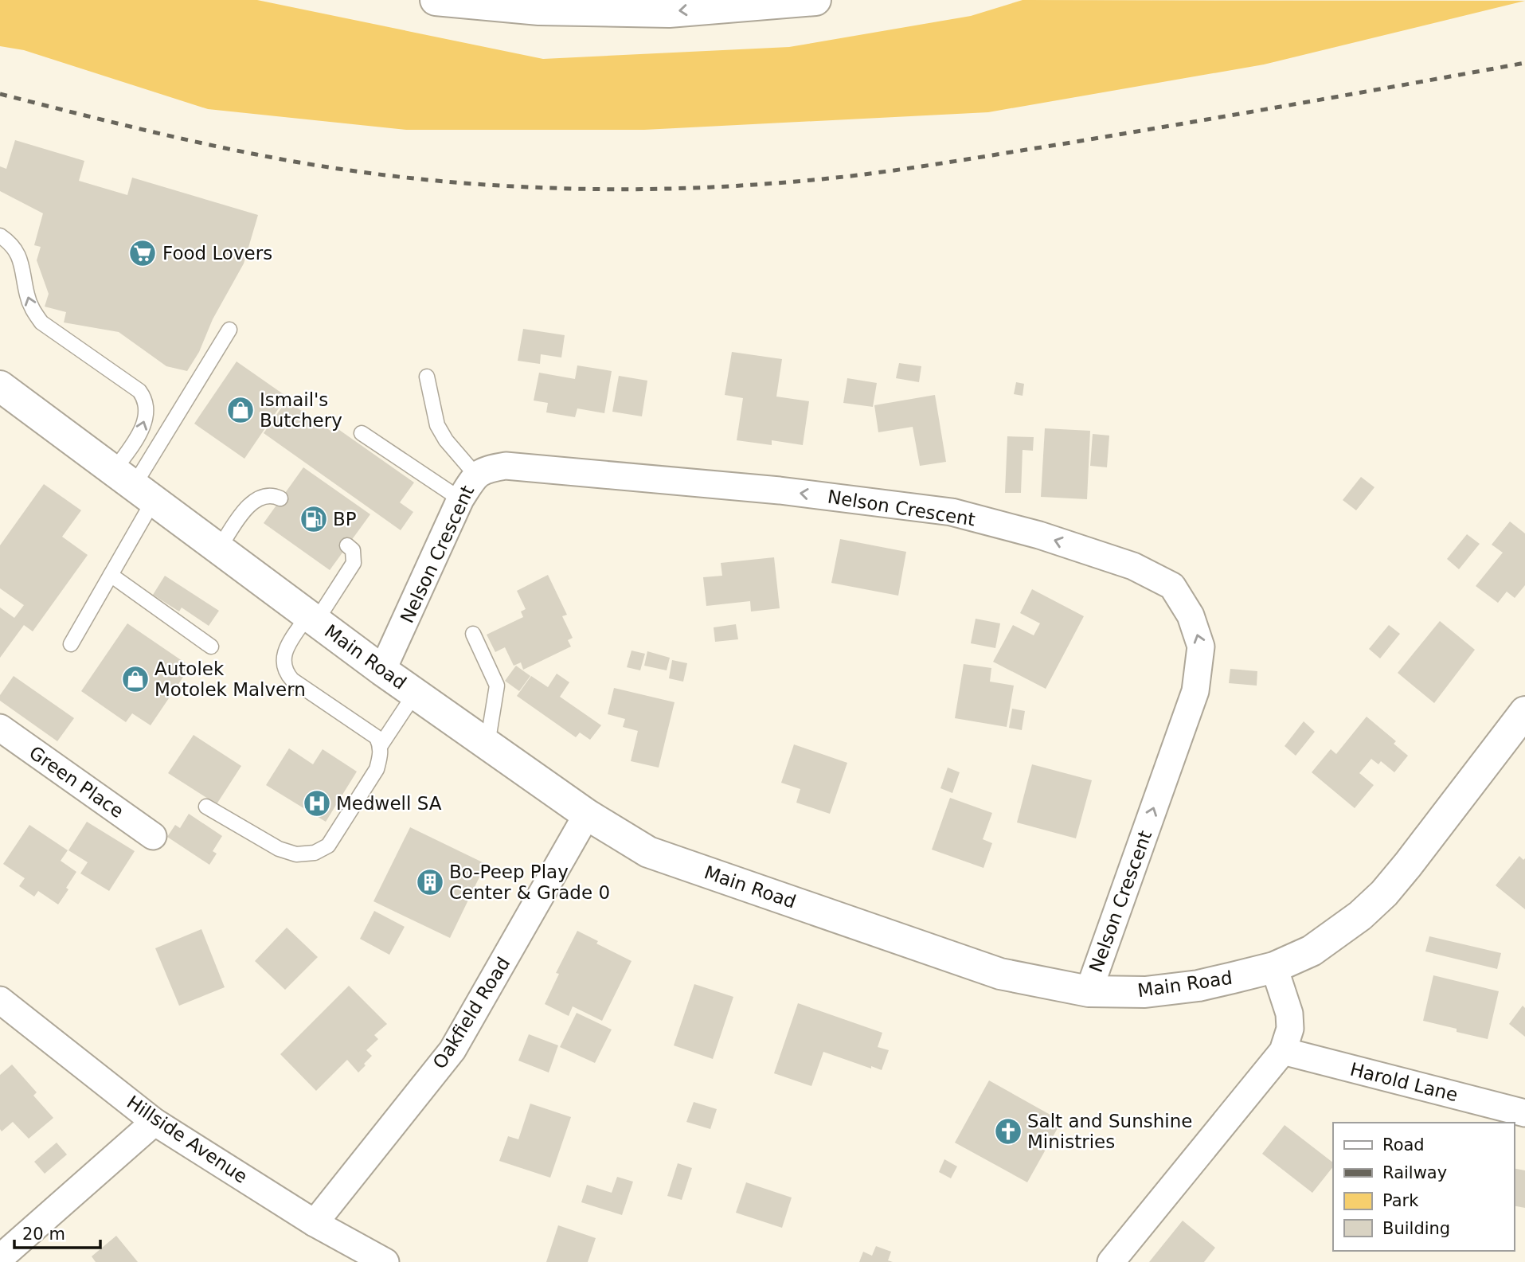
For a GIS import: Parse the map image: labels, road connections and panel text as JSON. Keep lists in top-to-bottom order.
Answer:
{
  "streets": {
    "main road": ["Main Road"],
    "street": [
      "Nelson Crescent",
      "Green Place",
      "Oakfield Road",
      "Harold Lane",
      "Hillside Avenue"
    ]
  },
  "crossings": [
    ["Nelson Crescent", "Main Road"],
    ["Main Road", "Oakfield Road"],
    ["Oakfield Road", "Hillside Avenue"]
  ],
  "places": {
    "supermarket": ["Food Lovers"],
    "shop": ["Ismail's Butchery", "Autolek Motolek Malvern"],
    "fuel station": ["BP"],
    "hospital": ["Medwell SA"],
    "building": ["Bo-Peep Play Center & Grade 0"],
    "church": ["Salt and Sunshine Ministries"]
  },
  "legend": [
    "Road",
    "Railway",
    "Park",
    "Building"
  ],
  "scale_bar": "20 m"
}
